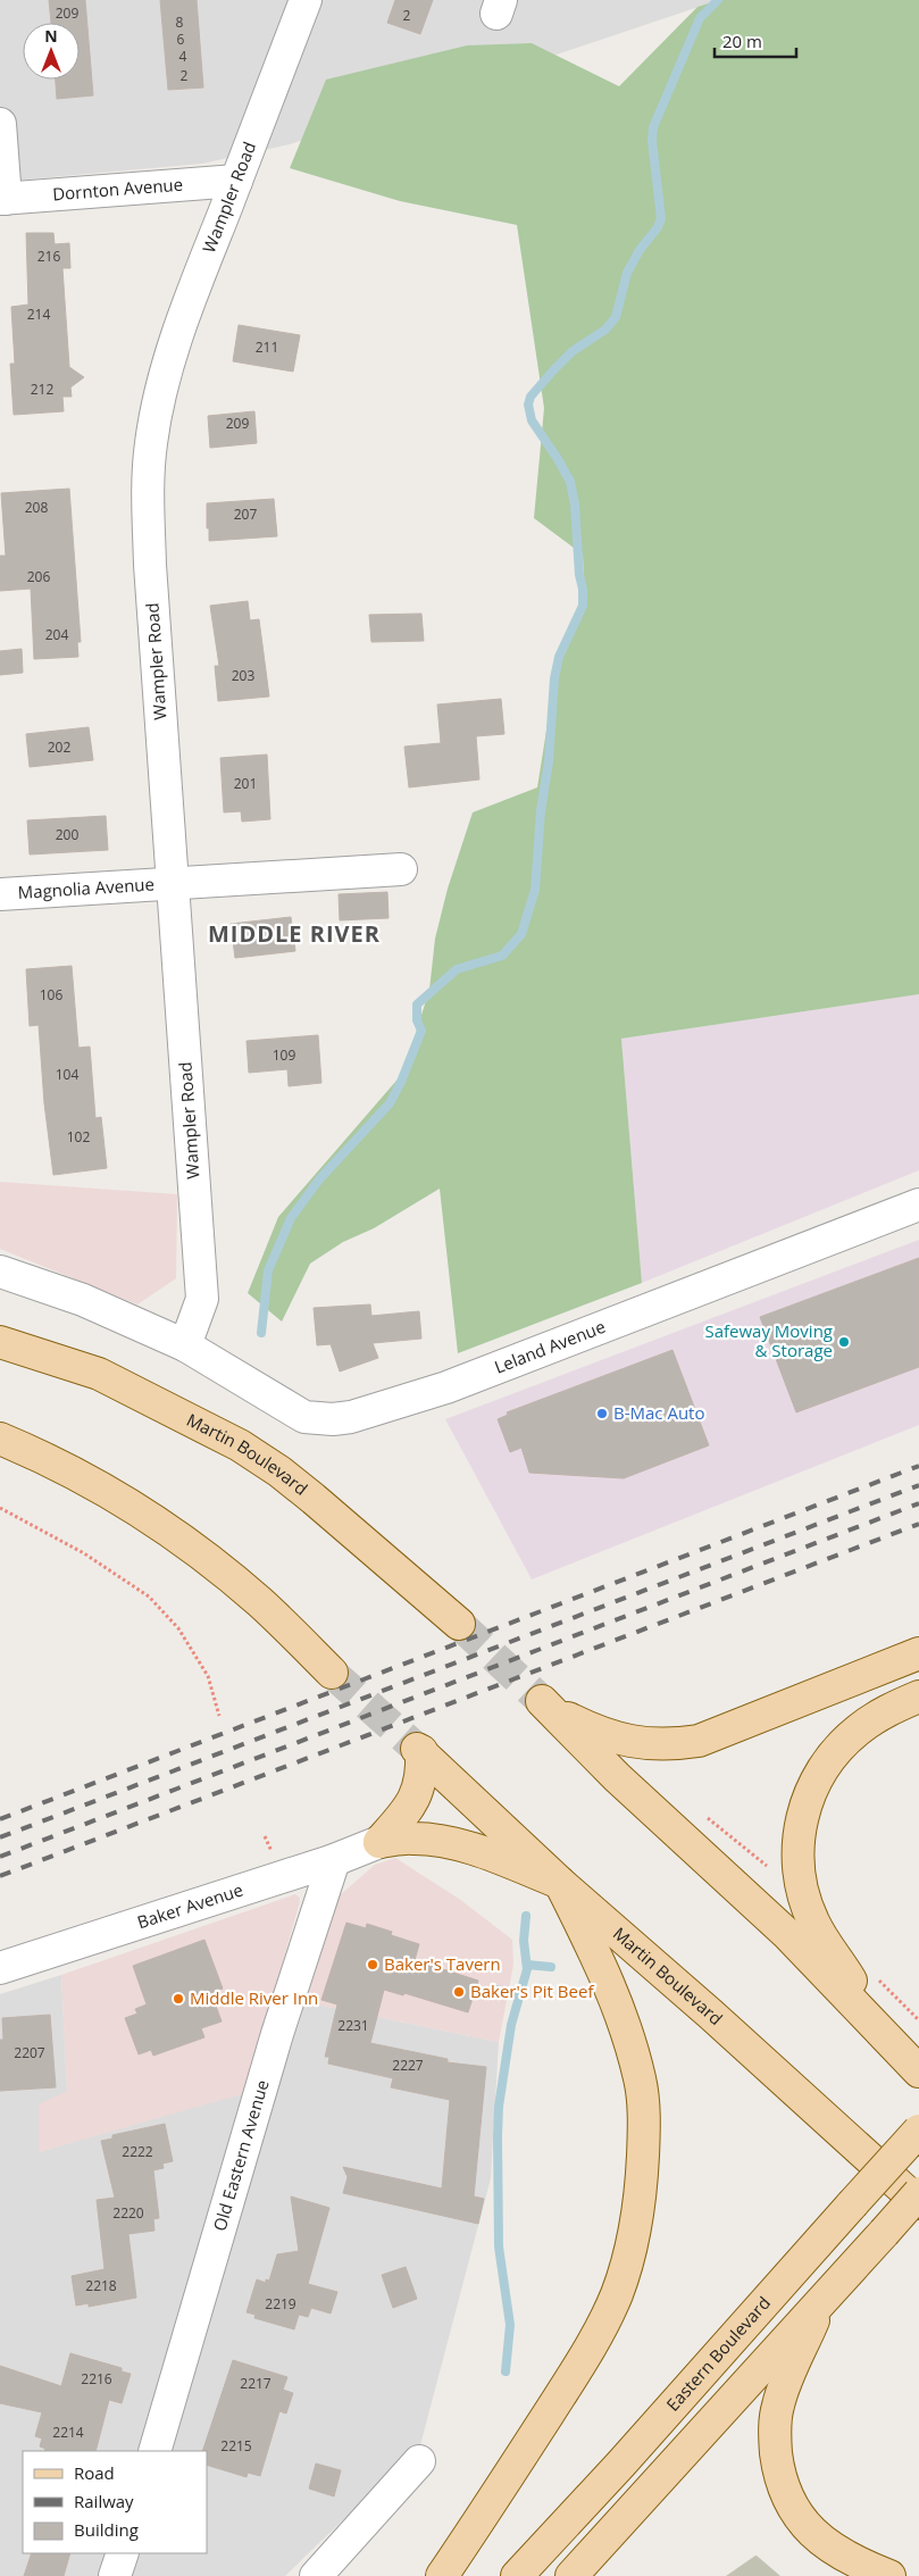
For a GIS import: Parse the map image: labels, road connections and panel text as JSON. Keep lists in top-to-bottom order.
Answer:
{
  "streets": {
    "main road": ["Martin Boulevard", "Eastern Boulevard"],
    "street": [
      "Dornton Avenue",
      "Wampler Road",
      "Magnolia Avenue",
      "Leland Avenue",
      "Baker Avenue",
      "Old Eastern Avenue"
    ]
  },
  "crossings": [
    ["Dornton Avenue", "Wampler Road"],
    ["Wampler Road", "Magnolia Avenue"],
    ["Wampler Road", "Leland Avenue"],
    ["Martin Boulevard", "Baker Avenue"],
    ["Baker Avenue", "Old Eastern Avenue"]
  ],
  "districts": ["MIDDLE RIVER"],
  "places": [
    "Safeway Moving & Storage",
    "B-Mac Auto",
    "Baker's Tavern",
    "Baker's Pit Beef",
    "Middle River Inn"
  ],
  "house_numbers": [
    "209",
    "2",
    "8",
    "6",
    "4",
    "2",
    "216",
    "214",
    "211",
    "212",
    "209",
    "208",
    "207",
    "206",
    "204",
    "203",
    "202",
    "201",
    "200",
    "106",
    "109",
    "104",
    "102",
    "2231",
    "2207",
    "2227",
    "2222",
    "2220",
    "2218",
    "2219",
    "2216",
    "2217",
    "2214",
    "2215"
  ],
  "legend": ["Road", "Railway", "Building"],
  "scale_bar": "20 m",
  "north": "top"
}
